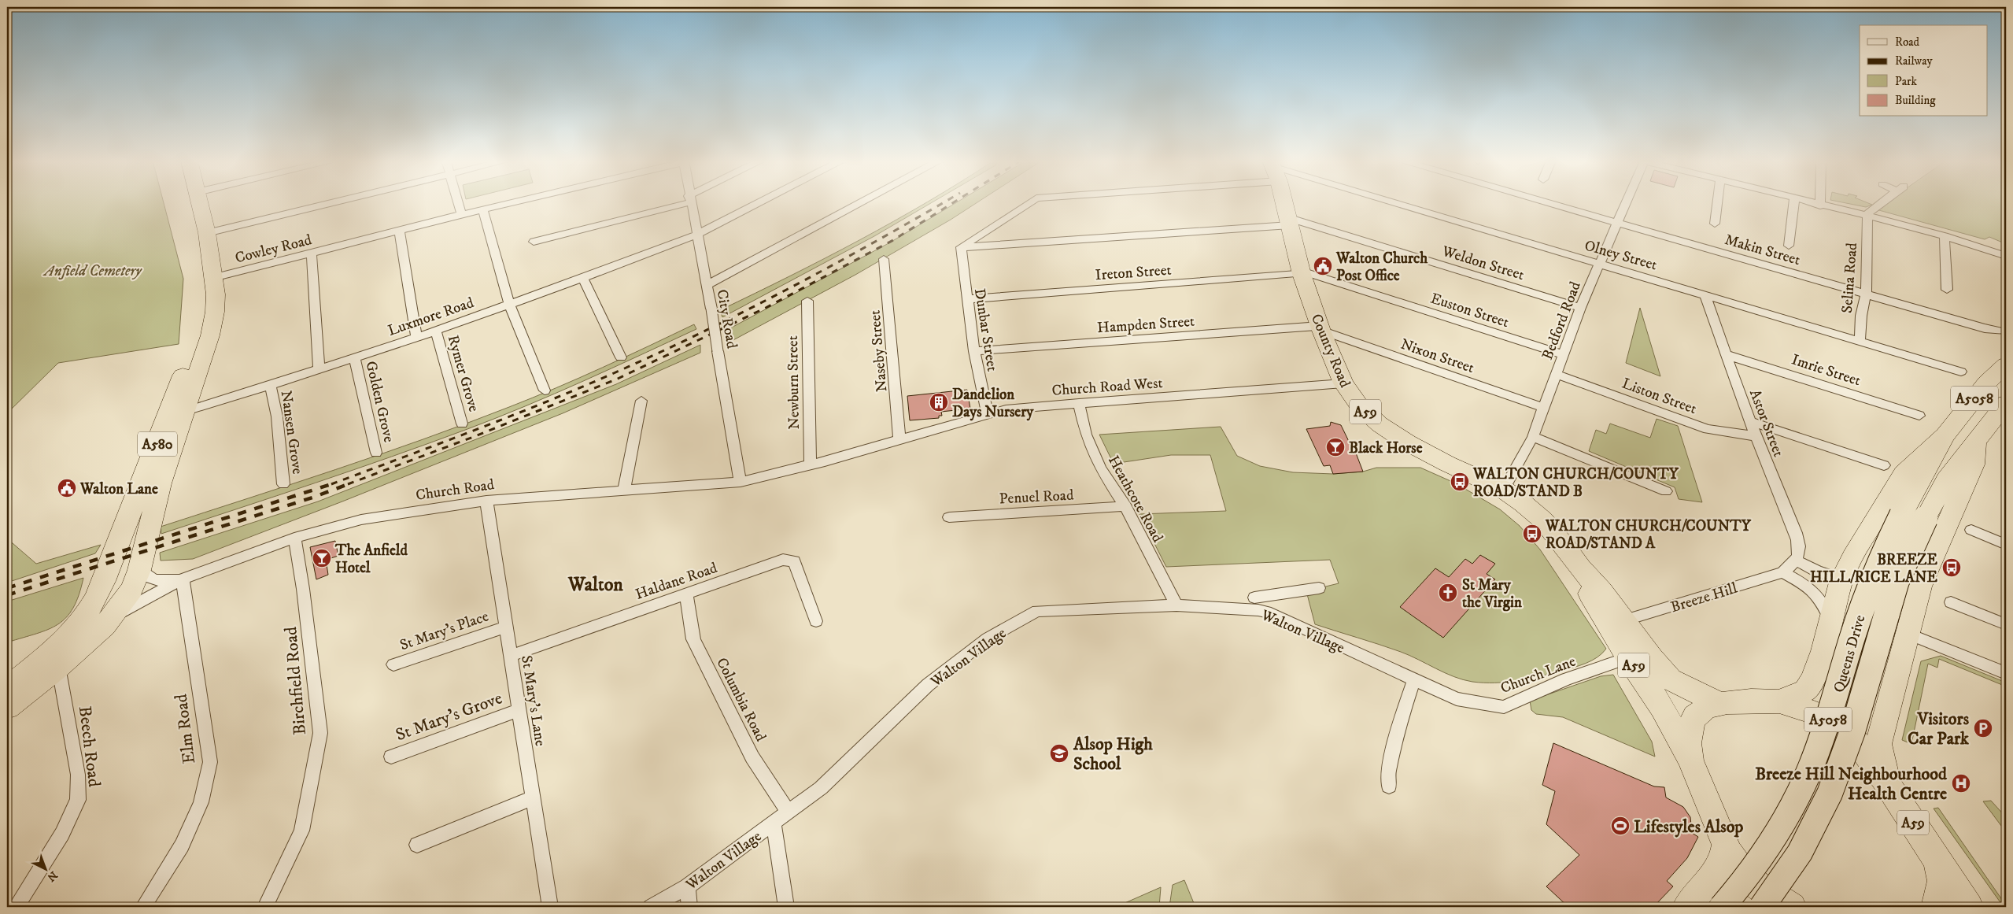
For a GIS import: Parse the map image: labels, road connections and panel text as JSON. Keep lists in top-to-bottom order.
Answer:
{
  "streets": {
    "highway": [
      "County Road",
      "A5058",
      "A59",
      "A580",
      "Queens Drive"
    ],
    "street": [
      "Cowley Road",
      "Makin Street",
      "Olney Street",
      "Weldon Street",
      "Ireton Street",
      "Selina Road",
      "Euston Street",
      "Luxmore Road",
      "City Road",
      "Bedford Road",
      "Hampden Street",
      "Dunbar Street",
      "Naseby Street",
      "Nixon Street",
      "Imrie Street",
      "Rymer Grove",
      "Newburn Street",
      "Church Road West",
      "Liston Street",
      "Golden Grove",
      "Astor Street",
      "Nansen Grove",
      "Church Road",
      "Penuel Road",
      "Heathcote Road",
      "Haldane Road",
      "Breeze Hill",
      "St Mary's Place",
      "Walton Village",
      "Church Lane",
      "Birchfield Road",
      "Columbia Road",
      "St Mary's Lane",
      "St Mary's Grove",
      "Elm Road",
      "Beech Road"
    ]
  },
  "crossings": [
    ["Cowley Road", "A580"],
    ["Makin Street", "Selina Road"],
    ["Makin Street", "Bedford Road"],
    ["Olney Street", "Selina Road"],
    ["Olney Street", "Bedford Road"],
    ["Olney Street", "Astor Street"],
    ["Weldon Street", "Bedford Road"],
    ["Weldon Street", "County Road"],
    ["Ireton Street", "Euston Street"],
    ["Ireton Street", "Dunbar Street"],
    ["Ireton Street", "County Road"],
    ["Euston Street", "Bedford Road"],
    ["Euston Street", "County Road"],
    ["Luxmore Road", "City Road"],
    ["Luxmore Road", "Rymer Grove"],
    ["Luxmore Road", "Golden Grove"],
    ["Luxmore Road", "Nansen Grove"],
    ["Luxmore Road", "A580"],
    ["City Road", "Church Road West"],
    ["City Road", "Church Road"],
    ["Bedford Road", "County Road"],
    ["Bedford Road", "Nixon Street"],
    ["Bedford Road", "Liston Street"],
    ["Hampden Street", "Dunbar Street"],
    ["Hampden Street", "County Road"],
    ["Hampden Street", "Nixon Street"],
    ["Dunbar Street", "Church Road West"],
    ["County Road", "Nixon Street"],
    ["County Road", "Church Road West"],
    ["County Road", "A59"],
    ["County Road", "Breeze Hill"],
    ["County Road", "Church Lane"],
    ["Naseby Street", "Church Road West"],
    ["Imrie Street", "Astor Street"],
    ["Newburn Street", "Church Road West"],
    ["Church Road West", "Church Road"],
    ["Church Road West", "Heathcote Road"],
    ["Liston Street", "Astor Street"],
    ["A5058", "Queens Drive"],
    ["Astor Street", "Breeze Hill"],
    ["A580", "Church Road"],
    ["A580", "Beech Road"],
    ["Church Road", "Birchfield Road"],
    ["Church Road", "St Mary's Lane"],
    ["Church Road", "Elm Road"],
    ["Penuel Road", "Heathcote Road"],
    ["Heathcote Road", "Walton Village"],
    ["Haldane Road", "Columbia Road"],
    ["Haldane Road", "St Mary's Lane"],
    ["St Mary's Place", "St Mary's Lane"],
    ["Walton Village", "Church Lane"],
    ["Walton Village", "Columbia Road"],
    ["St Mary's Lane", "St Mary's Grove"]
  ],
  "districts": ["Walton"],
  "parks": ["Anfield Cemetery"],
  "places": {
    "public building": ["Walton Church Post Office", "Walton Lane"],
    "building": ["Dandelion Days Nursery"],
    "bar": ["Black Horse", "The Anfield Hotel"],
    "bus stop": ["WALTON CHURCH/COUNTY ROAD/STAND B", "WALTON CHURCH/COUNTY ROAD/STAND A", "BREEZE HILL/RICE LANE"],
    "church": ["St Mary the Virgin"],
    "parking": ["Visitors Car Park"],
    "school or university": ["Alsop High School"],
    "hospital": ["Breeze Hill Neighbourhood Health Centre"],
    "sports": ["Lifestyles Alsop"]
  },
  "legend": [
    "Road",
    "Railway",
    "Park",
    "Building"
  ],
  "north": "bottom right"
}
